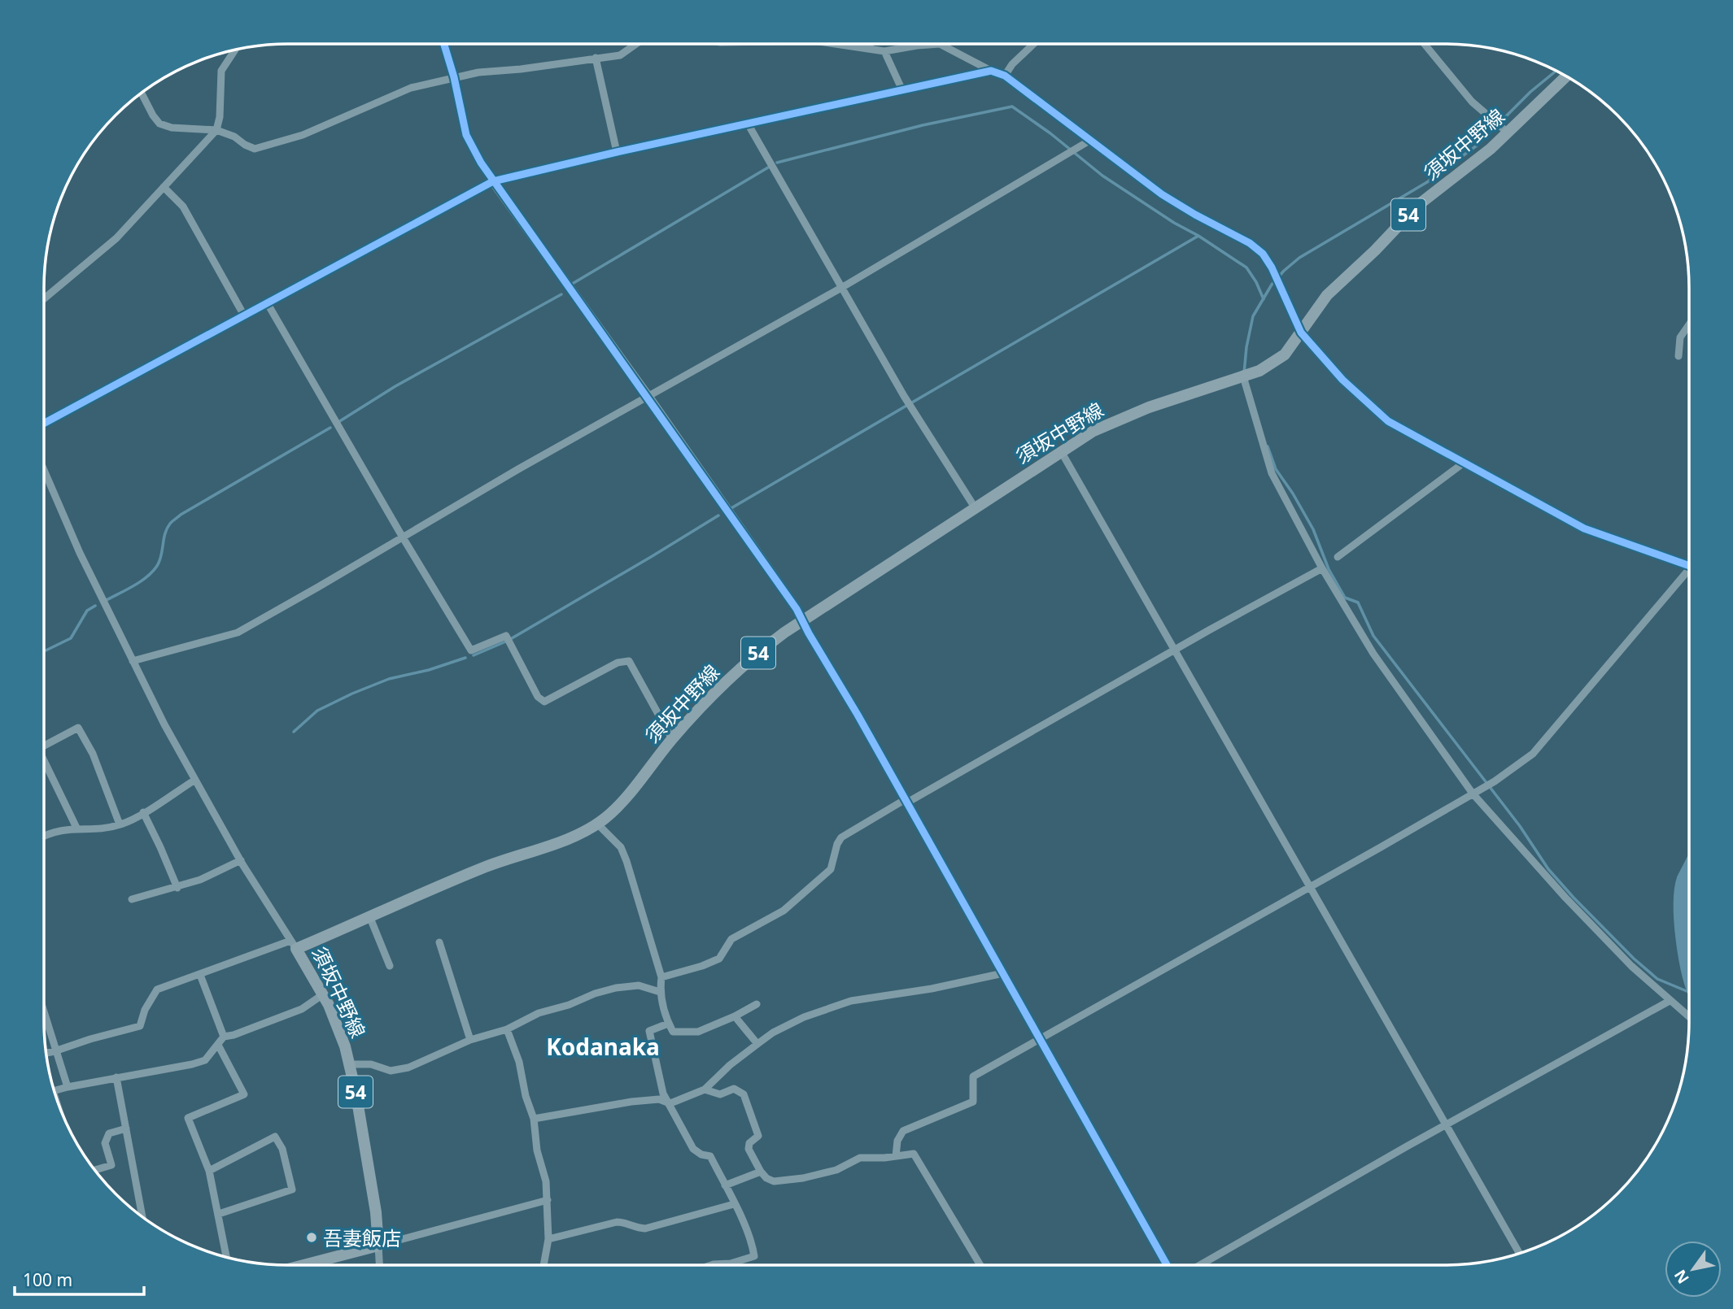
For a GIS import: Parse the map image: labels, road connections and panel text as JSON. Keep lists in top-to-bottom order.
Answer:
{
  "streets": {
    "main road": ["須坂中野線", "54"]
  },
  "districts": ["Kodanaka"],
  "places": ["吾妻飯店"],
  "scale_bar": "100 m",
  "north": "bottom left"
}
